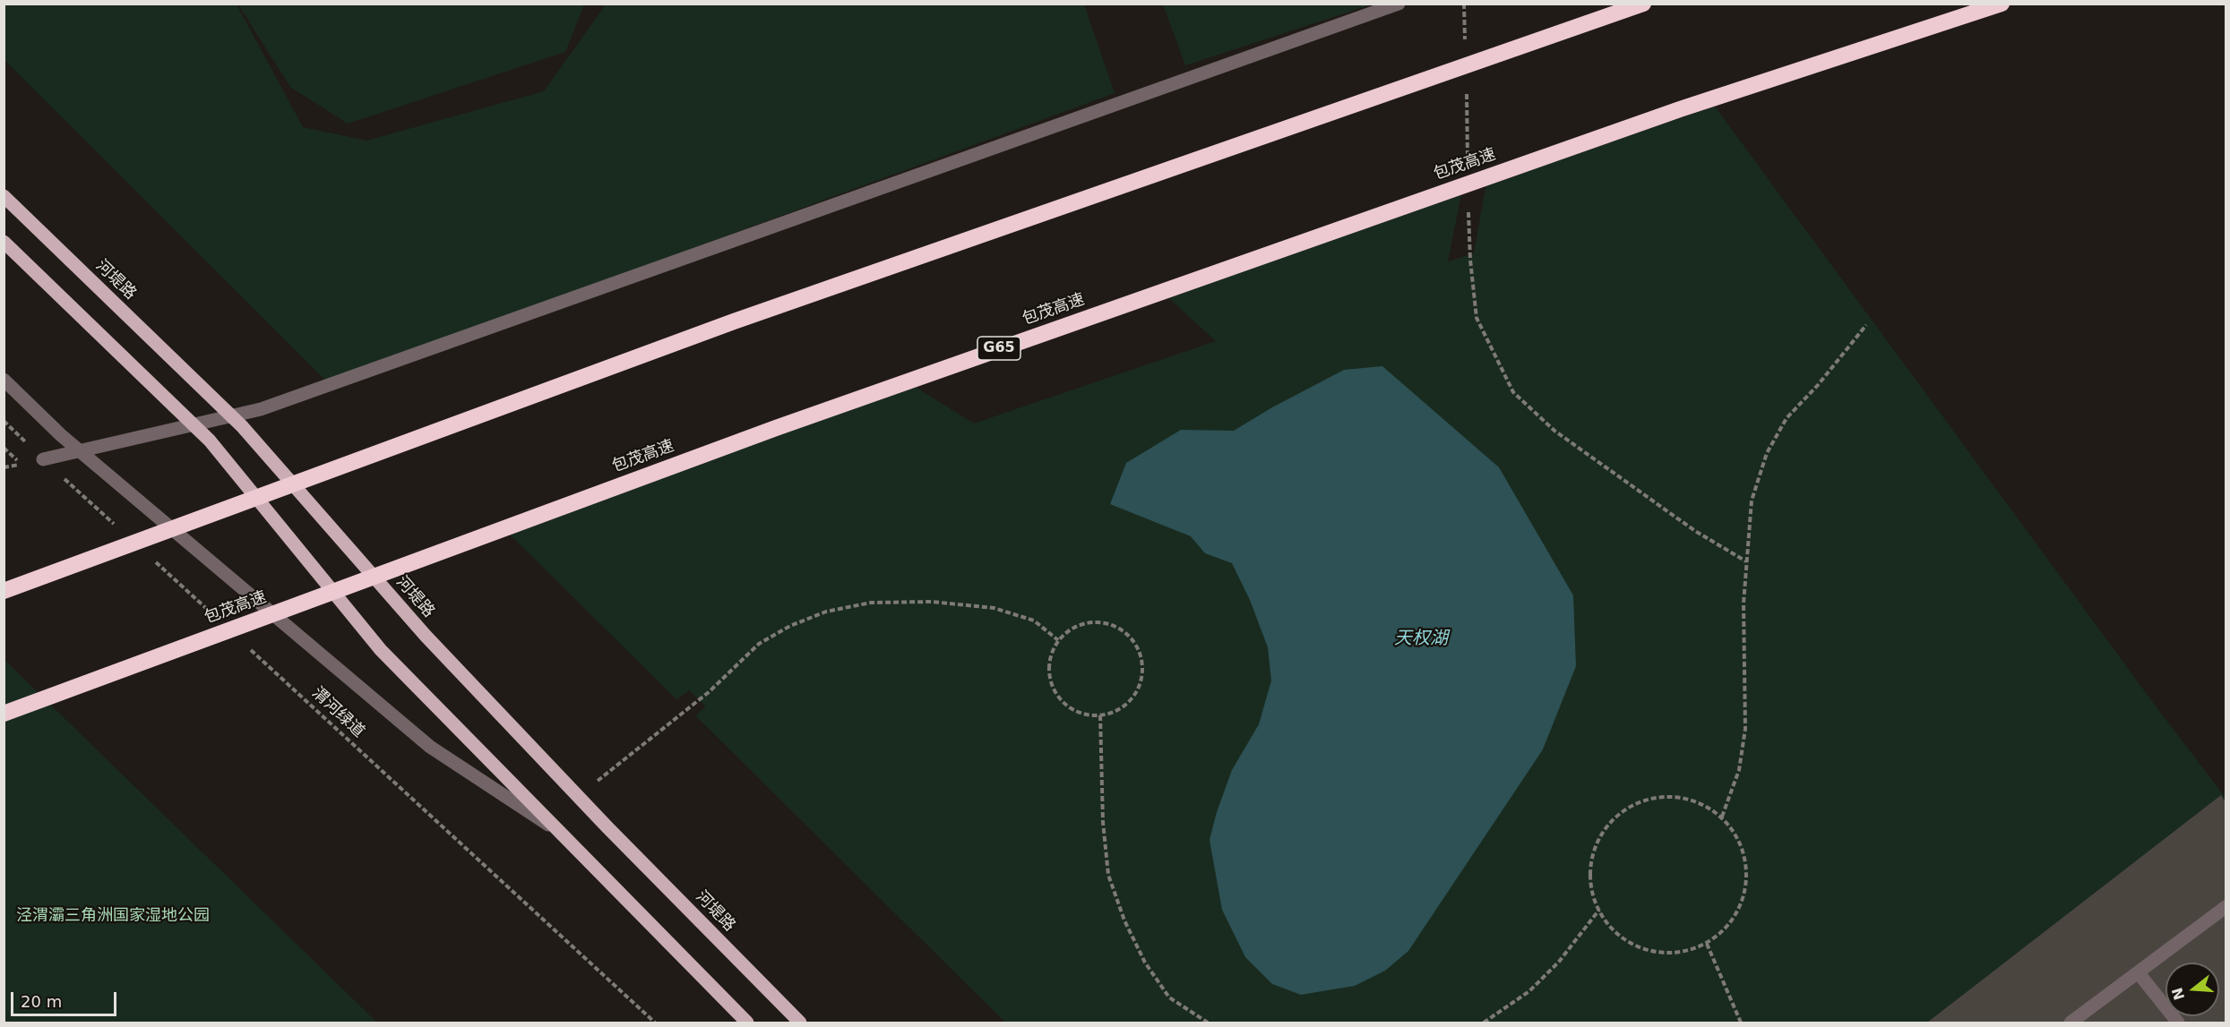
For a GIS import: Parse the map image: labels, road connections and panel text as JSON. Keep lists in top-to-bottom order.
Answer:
{
  "streets": {
    "highway": ["包茂高速", "G65"],
    "main road": ["河堤路"],
    "path": ["渭河绿道"]
  },
  "water": ["天权湖"],
  "parks": ["泾渭灞三角洲国家湿地公园"],
  "scale_bar": "20 m",
  "north": "left"
}
